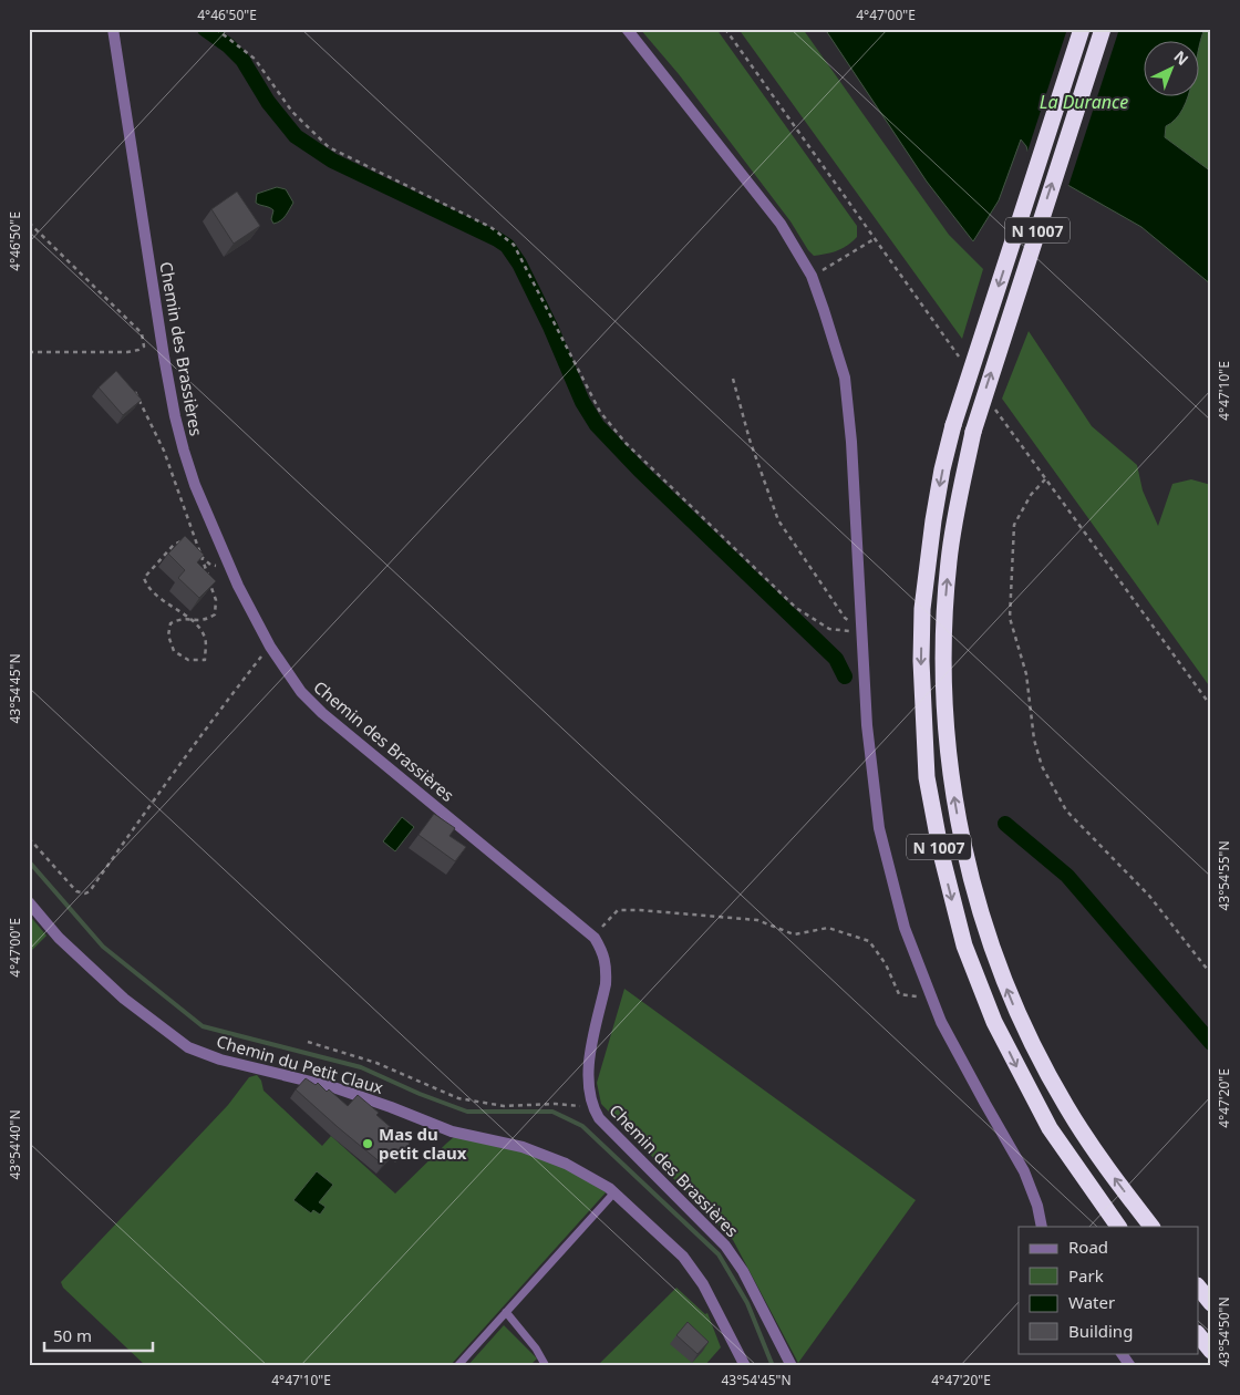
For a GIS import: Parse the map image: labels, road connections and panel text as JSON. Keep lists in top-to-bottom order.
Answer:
{
  "streets": {
    "highway": ["N 1007"],
    "street": ["Chemin des Brassières", "Chemin du Petit Claux"]
  },
  "water": ["La Durance"],
  "places": ["Mas du petit claux"],
  "legend": [
    "Road",
    "Park",
    "Water",
    "Building"
  ],
  "scale_bar": "50 m",
  "north": "top right",
  "coordinates": [
    "4°46'50\"E",
    "4°47'00\"E",
    "4°47'10\"E",
    "43°54'45\"N",
    "43°54'55\"N",
    "4°47'20\"E",
    "43°54'40\"N",
    "43°54'50\"N"
  ]
}
